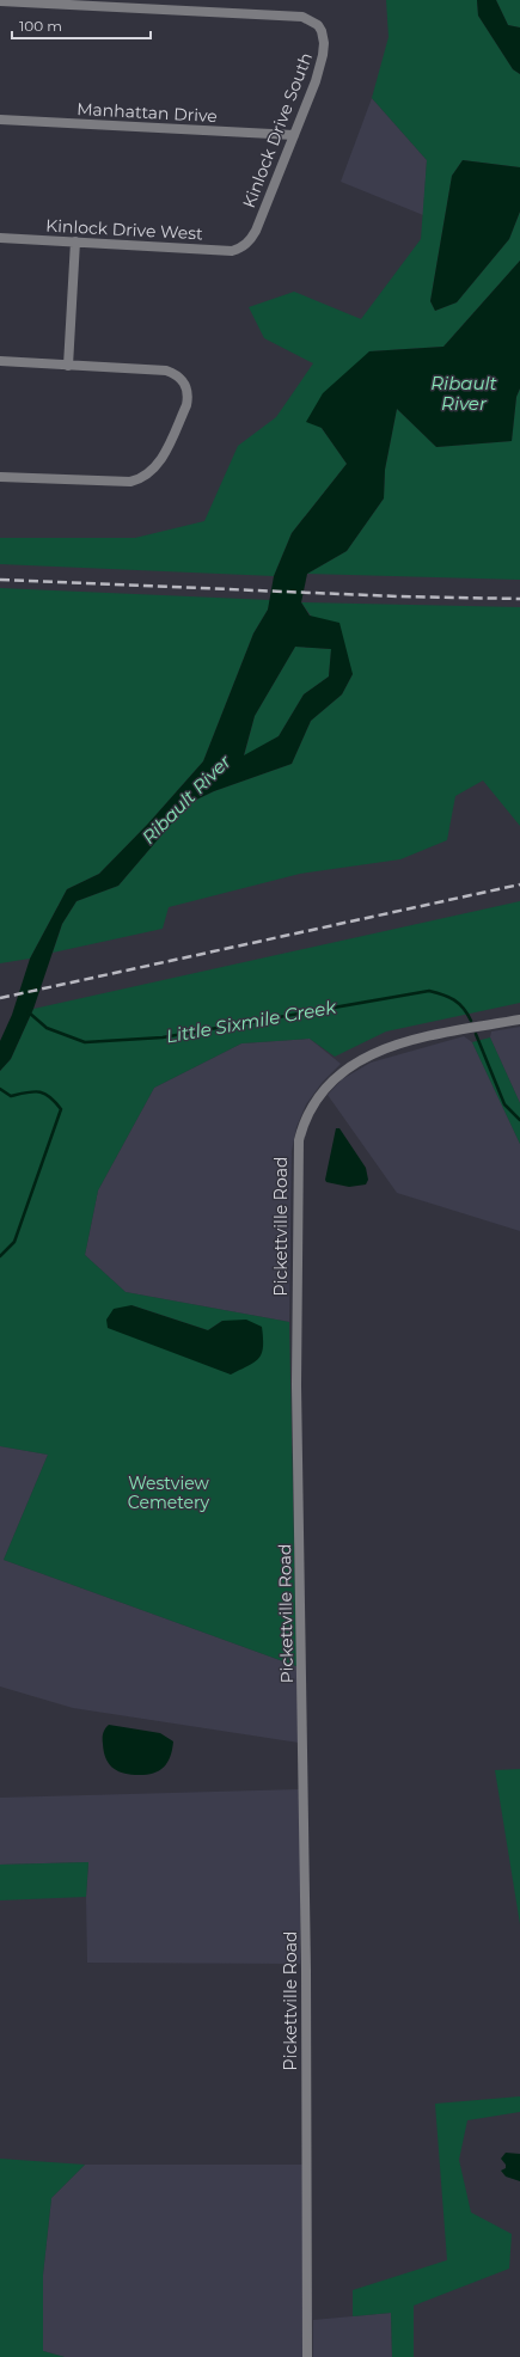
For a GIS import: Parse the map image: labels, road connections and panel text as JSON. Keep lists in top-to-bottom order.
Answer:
{
  "streets": {
    "street": [
      "Manhattan Drive",
      "Kinlock Drive South",
      "Kinlock Drive West",
      "Pickettville Road"
    ]
  },
  "crossings": [
    ["Manhattan Drive", "Kinlock Drive South"],
    ["Kinlock Drive South", "Kinlock Drive West"]
  ],
  "water": ["Ribault River", "Little Sixmile Creek"],
  "parks": ["Westview Cemetery"],
  "scale_bar": "100 m"
}
